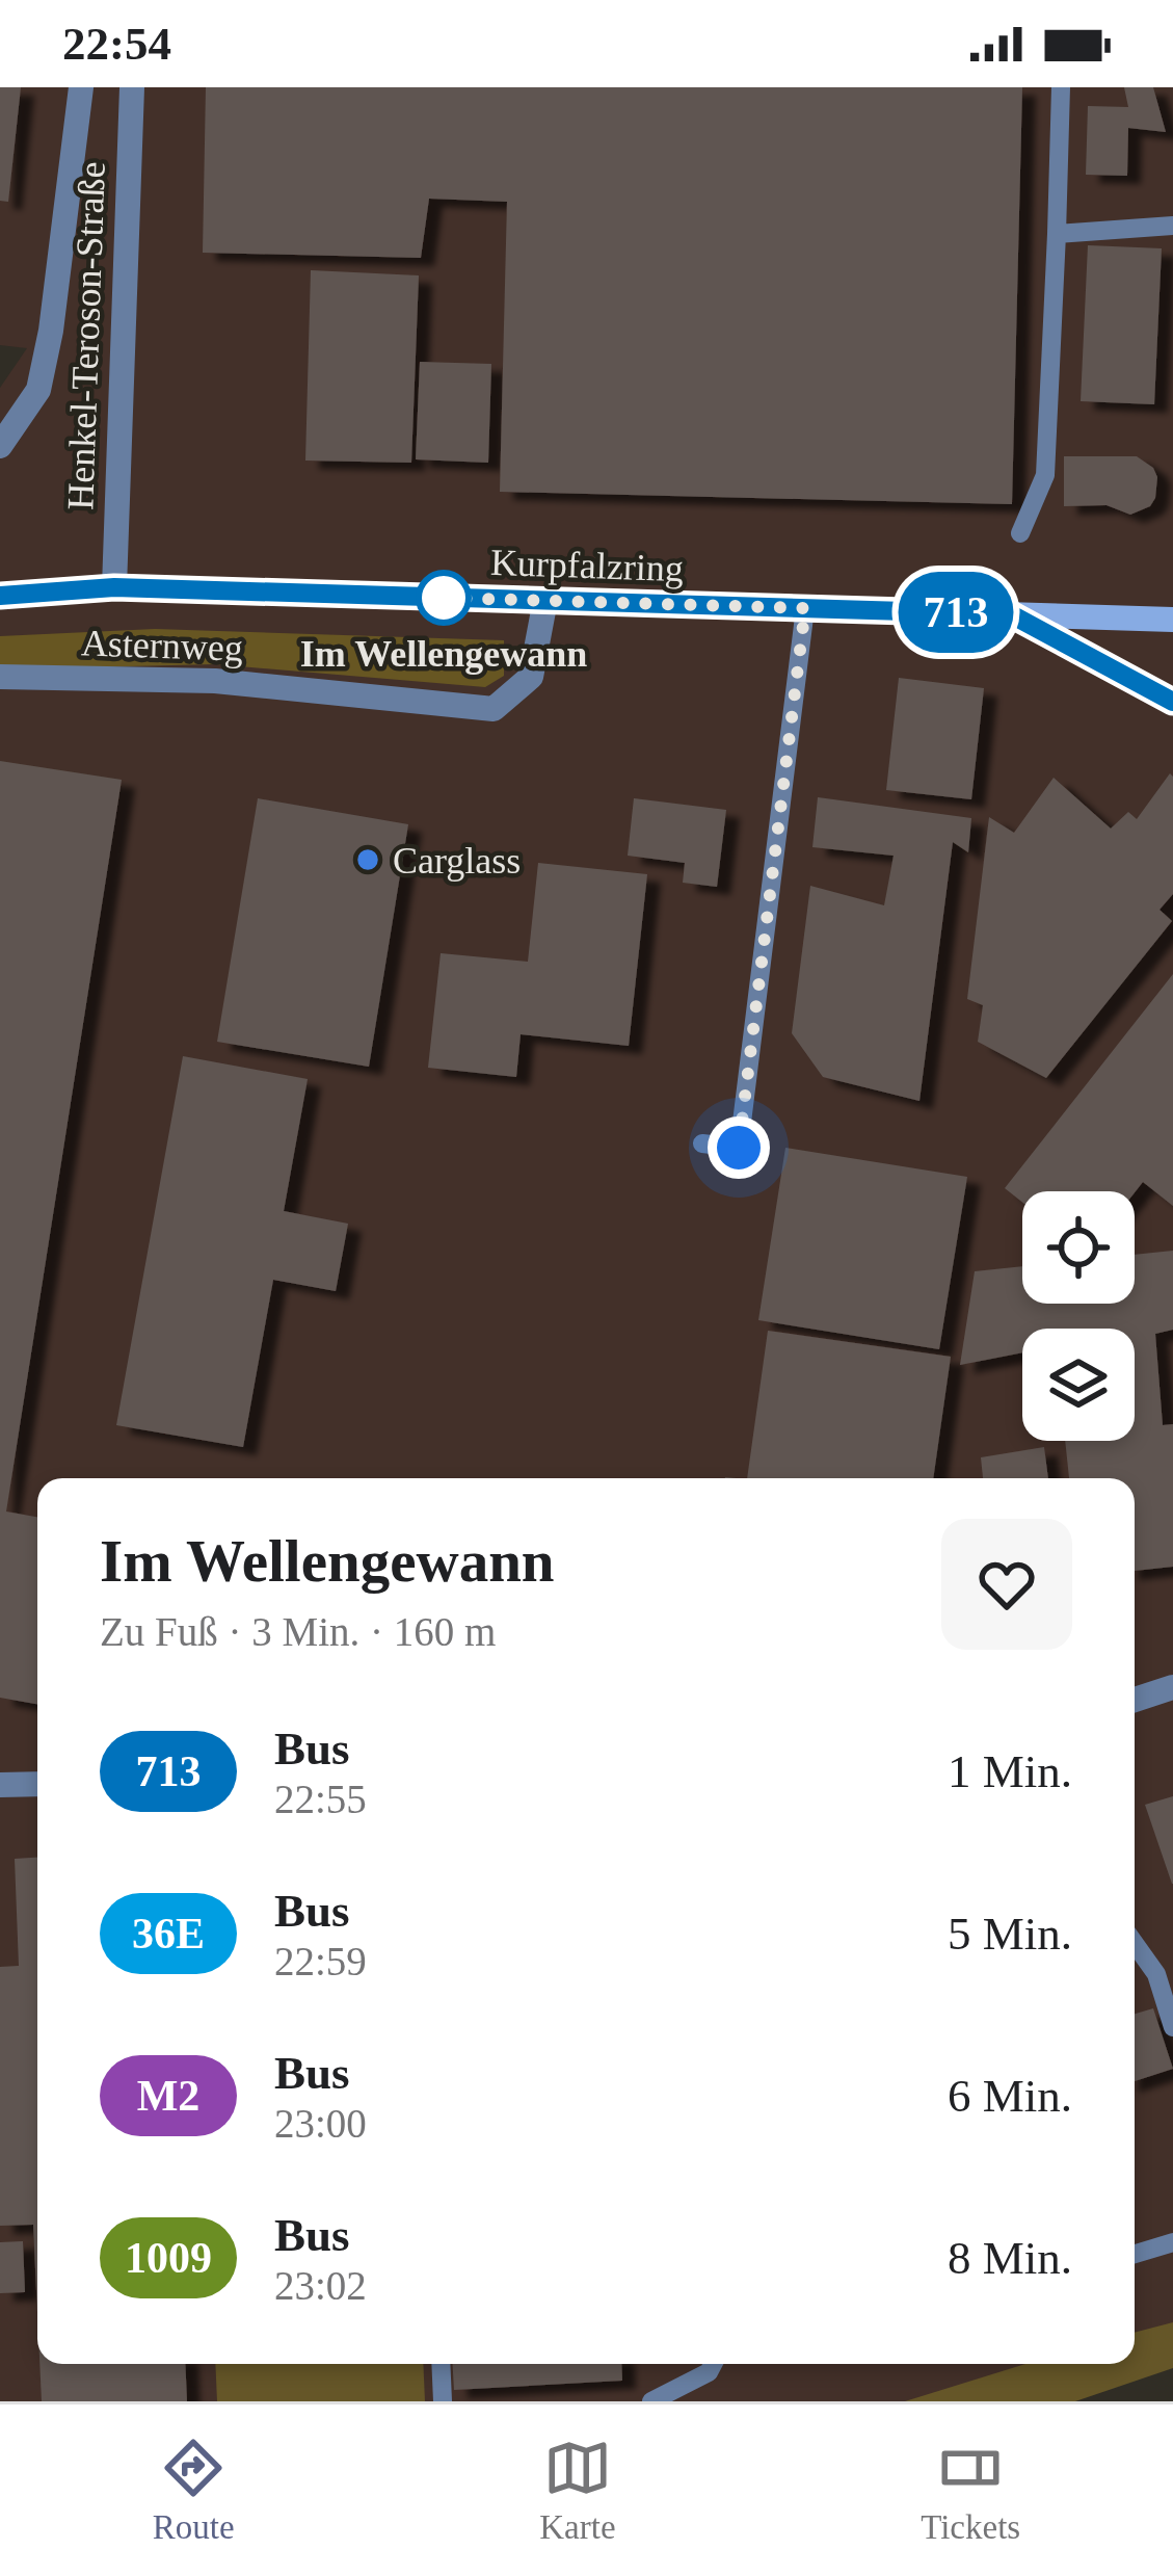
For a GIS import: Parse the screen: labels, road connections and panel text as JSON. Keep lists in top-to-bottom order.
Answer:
{
  "streets": {
    "main road": ["Kurpfalzring"],
    "street": ["Henkel-Teroson-Straße", "Asternweg"]
  },
  "crossings": [
    ["Henkel-Teroson-Straße", "Kurpfalzring"],
    ["Kurpfalzring", "Asternweg"]
  ],
  "places": ["Im Wellengewann", "Carglass"],
  "lines": ["bus line 713"],
  "page": {
    "status": "22:54",
    "on_map": "713",
    "heading": ["Im Wellengewann", "Zu Fuß · 3 Min. · 160 m"],
    "list": [
      {
        "mark": "713",
        "name": "Bus",
        "note": "22:55",
        "value": "1 Min."
      },
      {
        "mark": "36E",
        "name": "Bus",
        "note": "22:59",
        "value": "5 Min."
      },
      {
        "mark": "M2",
        "name": "Bus",
        "note": "23:00",
        "value": "6 Min."
      },
      {
        "mark": "1009",
        "name": "Bus",
        "note": "23:02",
        "value": "8 Min."
      }
    ],
    "tabs": ["Route", "Karte", "Tickets"]
  }
}
